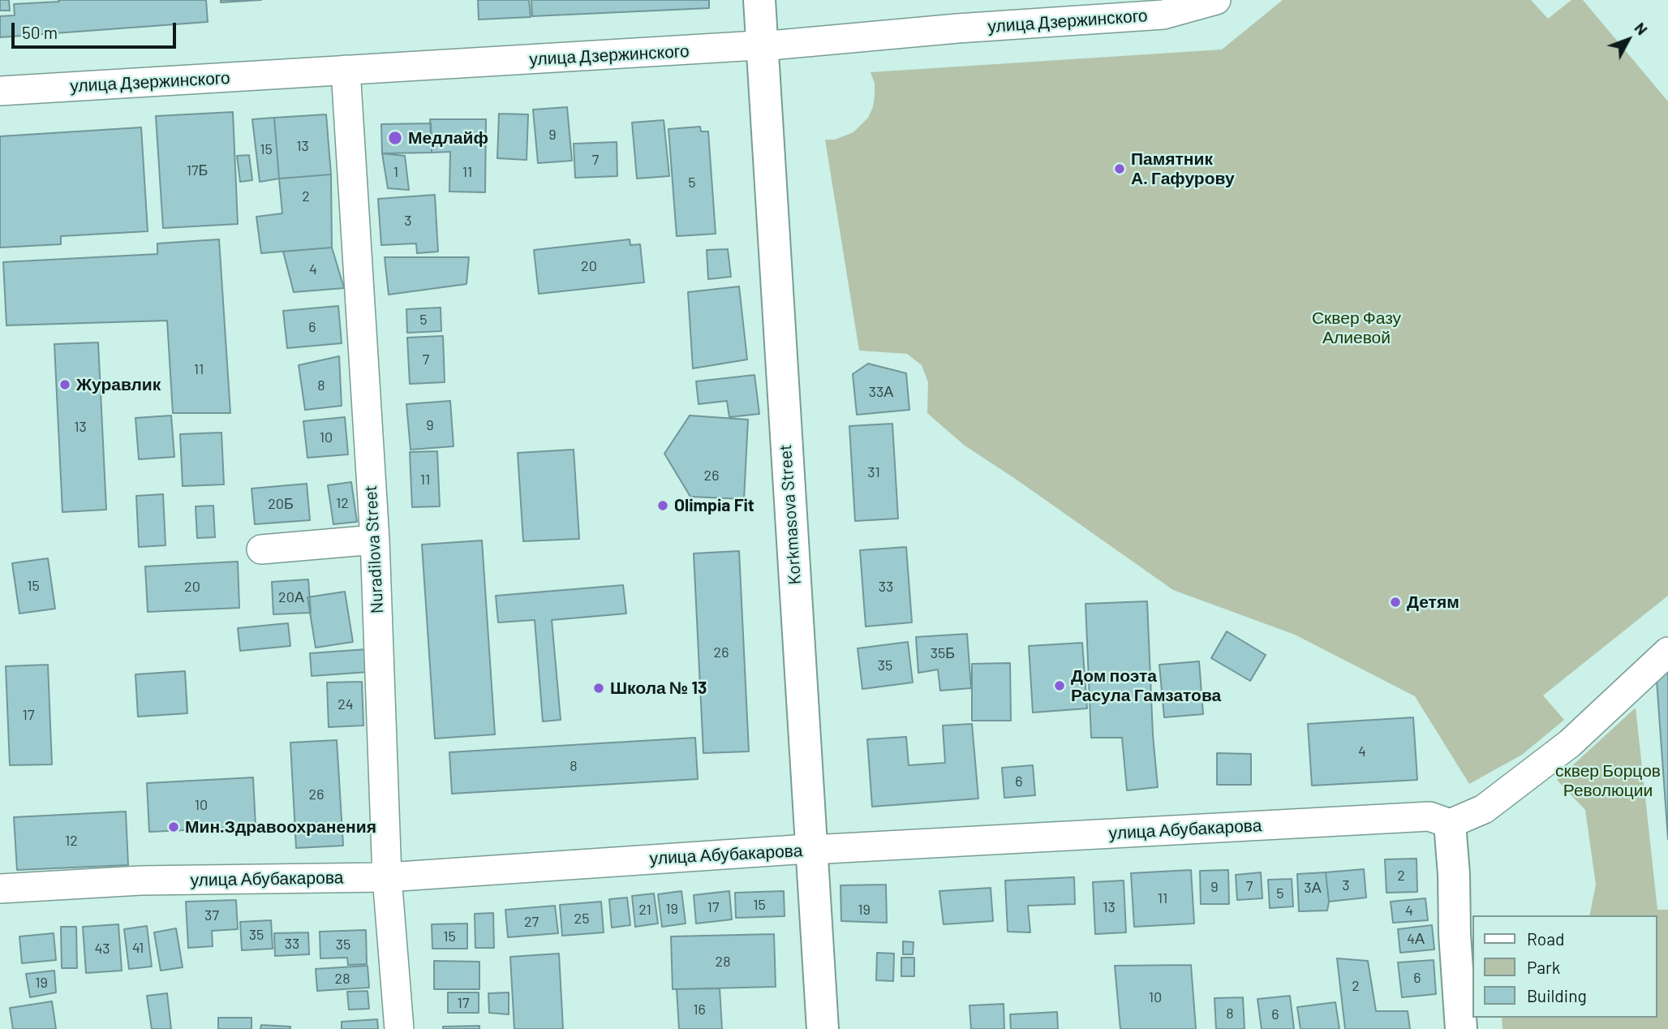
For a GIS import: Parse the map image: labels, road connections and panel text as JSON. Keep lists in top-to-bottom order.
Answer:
{
  "streets": {
    "main road": ["Korkmasova Street"],
    "street": ["улица Дзержинского", "Nuradilova Street", "улица Абубакарова"]
  },
  "crossings": [
    ["улица Дзержинского", "Korkmasova Street"],
    ["улица Дзержинского", "Nuradilova Street"],
    ["Korkmasova Street", "улица Абубакарова"],
    ["Nuradilova Street", "улица Абубакарова"]
  ],
  "parks": ["Сквер Фазу Алиевой", "сквер Борцов Революции"],
  "places": [
    "Медлайф",
    "Памятник А. Гафурову",
    "Журавлик",
    "Olimpia Fit",
    "Детям",
    "Дом поэта Расула Гамзатова",
    "Школа № 13",
    "Мин.Здравоохранения"
  ],
  "house_numbers": [
    "9",
    "13",
    "15",
    "7",
    "17Б",
    "1",
    "11",
    "5",
    "2",
    "3",
    "20",
    "4",
    "5",
    "6",
    "7",
    "11",
    "8",
    "33А",
    "9",
    "13",
    "10",
    "31",
    "26",
    "11",
    "12",
    "20Б",
    "15",
    "20",
    "33",
    "20А",
    "26",
    "35Б",
    "35",
    "24",
    "17",
    "4",
    "8",
    "6",
    "26",
    "10",
    "12",
    "2",
    "3",
    "7",
    "9",
    "3А",
    "5",
    "11",
    "15",
    "17",
    "13",
    "19",
    "21",
    "19",
    "4",
    "37",
    "25",
    "27",
    "35",
    "15",
    "4А",
    "33",
    "35",
    "41",
    "43",
    "28",
    "6",
    "28",
    "19",
    "2",
    "10",
    "17",
    "16",
    "8",
    "6"
  ],
  "legend": ["Road", "Park", "Building"],
  "scale_bar": "50 m",
  "north": "top right"
}
